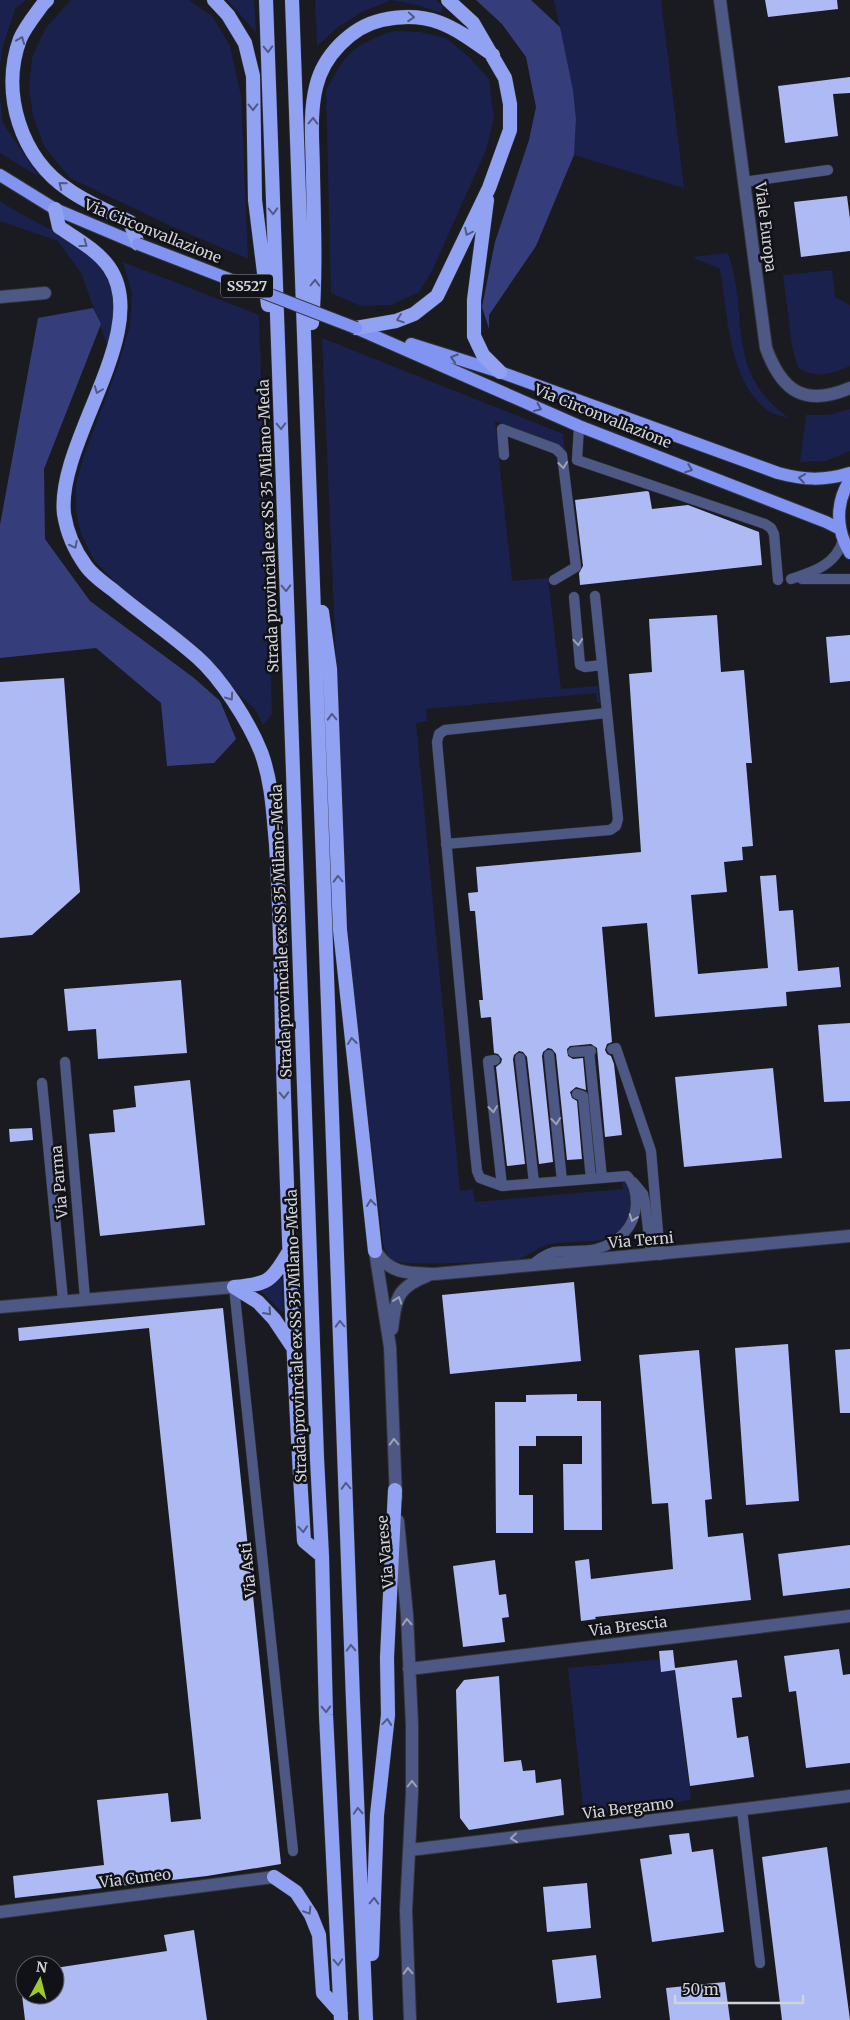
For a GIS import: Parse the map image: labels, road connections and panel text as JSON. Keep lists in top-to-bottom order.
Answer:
{
  "streets": {
    "highway": ["Strada provinciale ex SS 35 Milano-Meda"],
    "main road": ["Via Circonvallazione", "SS527"],
    "street": [
      "Viale Europa",
      "Via Terni",
      "Via Varese",
      "Via Brescia",
      "Via Bergamo",
      "Via Cuneo"
    ],
    "lane": ["Via Parma", "Via Asti"]
  },
  "crossings": [
    ["Via Varese", "Via Brescia"],
    ["Via Varese", "Via Bergamo"]
  ],
  "one_way": ["Via Varese", "Via Bergamo"],
  "scale_bar": "50 m",
  "north": "top"
}
